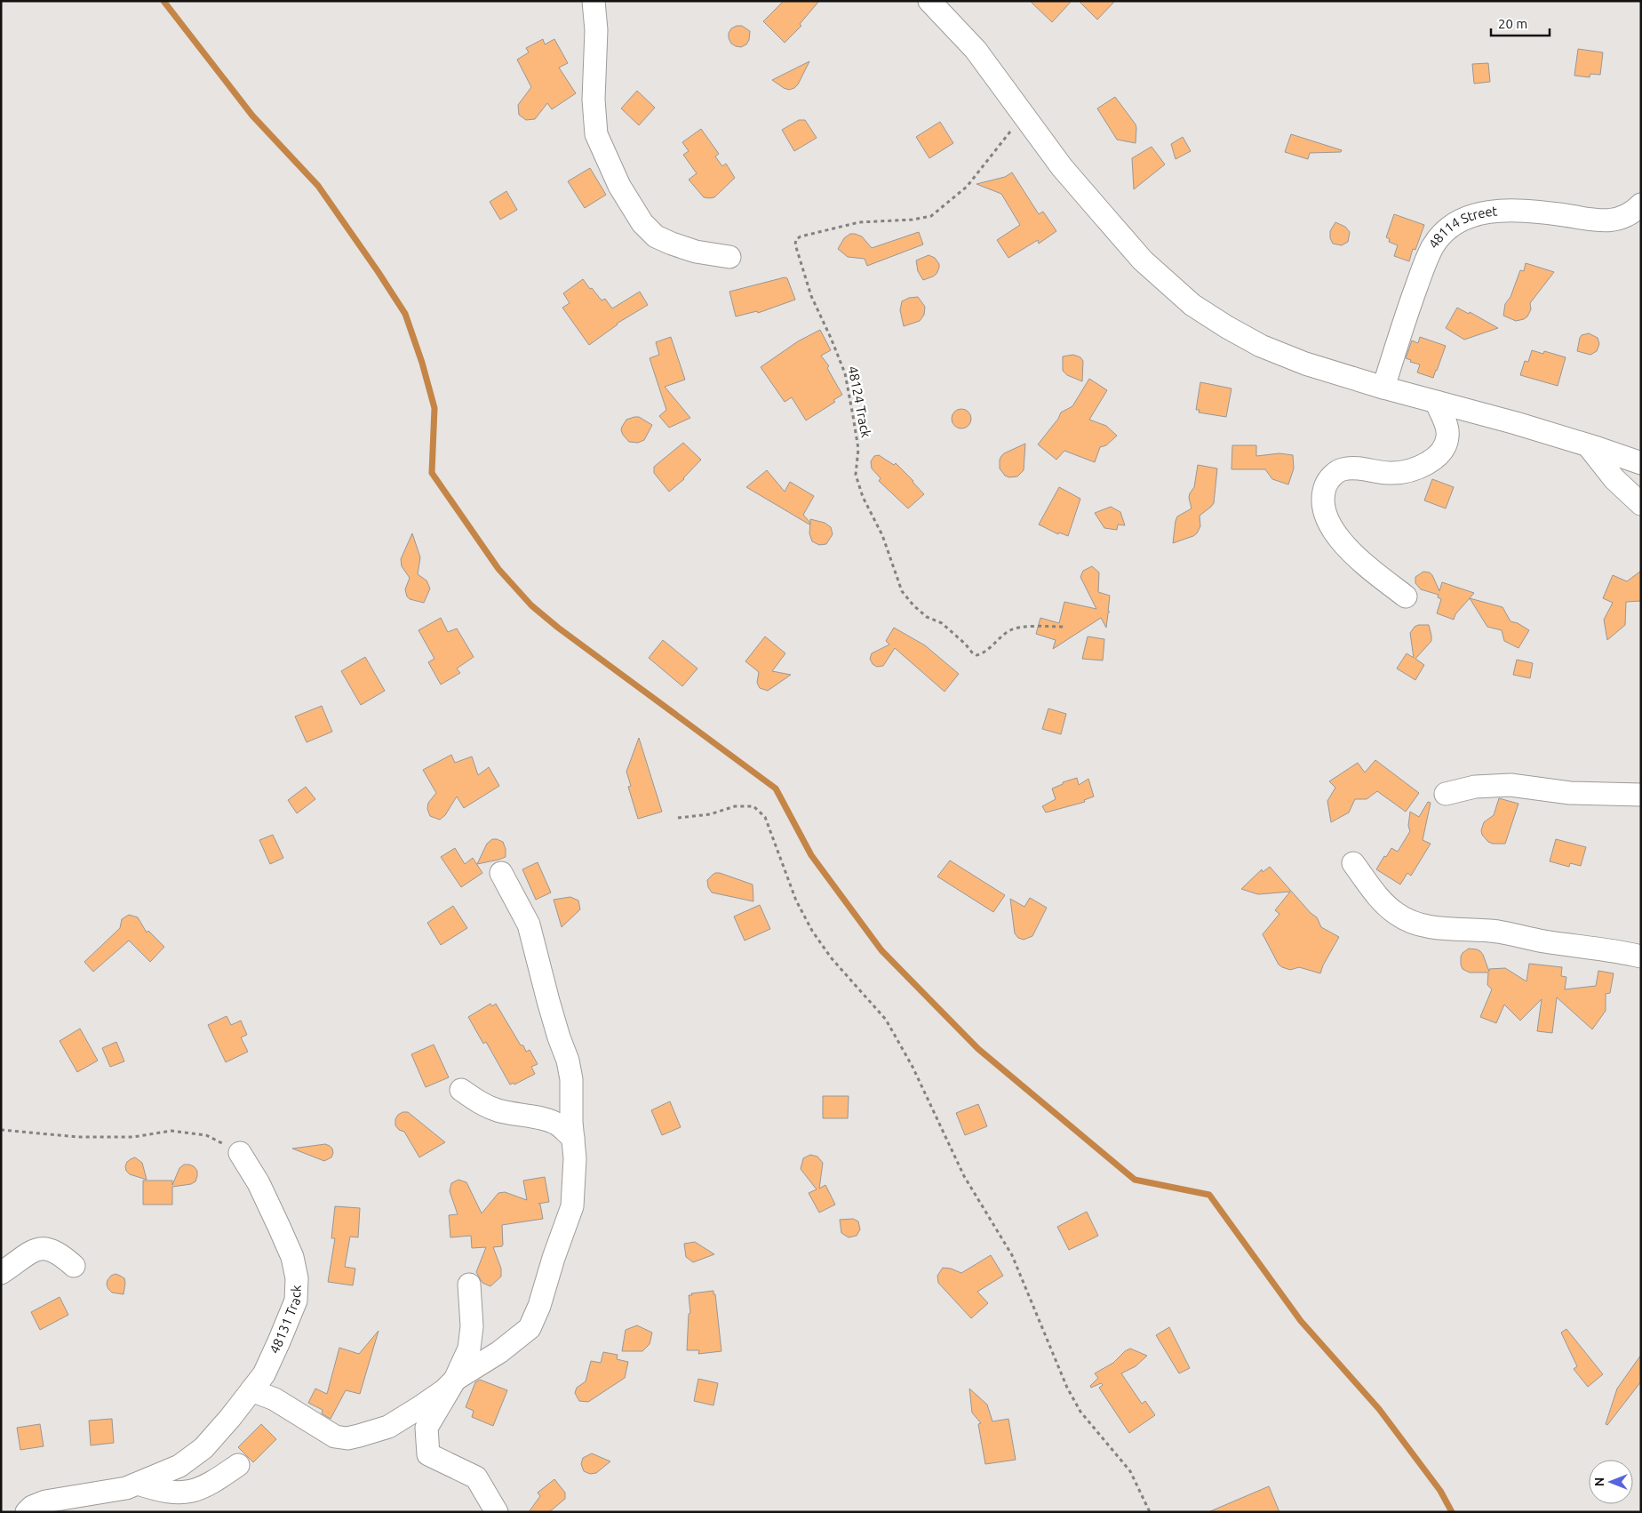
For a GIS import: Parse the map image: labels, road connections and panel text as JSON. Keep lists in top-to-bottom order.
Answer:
{
  "streets": {
    "street": ["48114 Street", "48131 Track"],
    "path": ["48124 Track"]
  },
  "scale_bar": "20 m",
  "north": "left"
}
